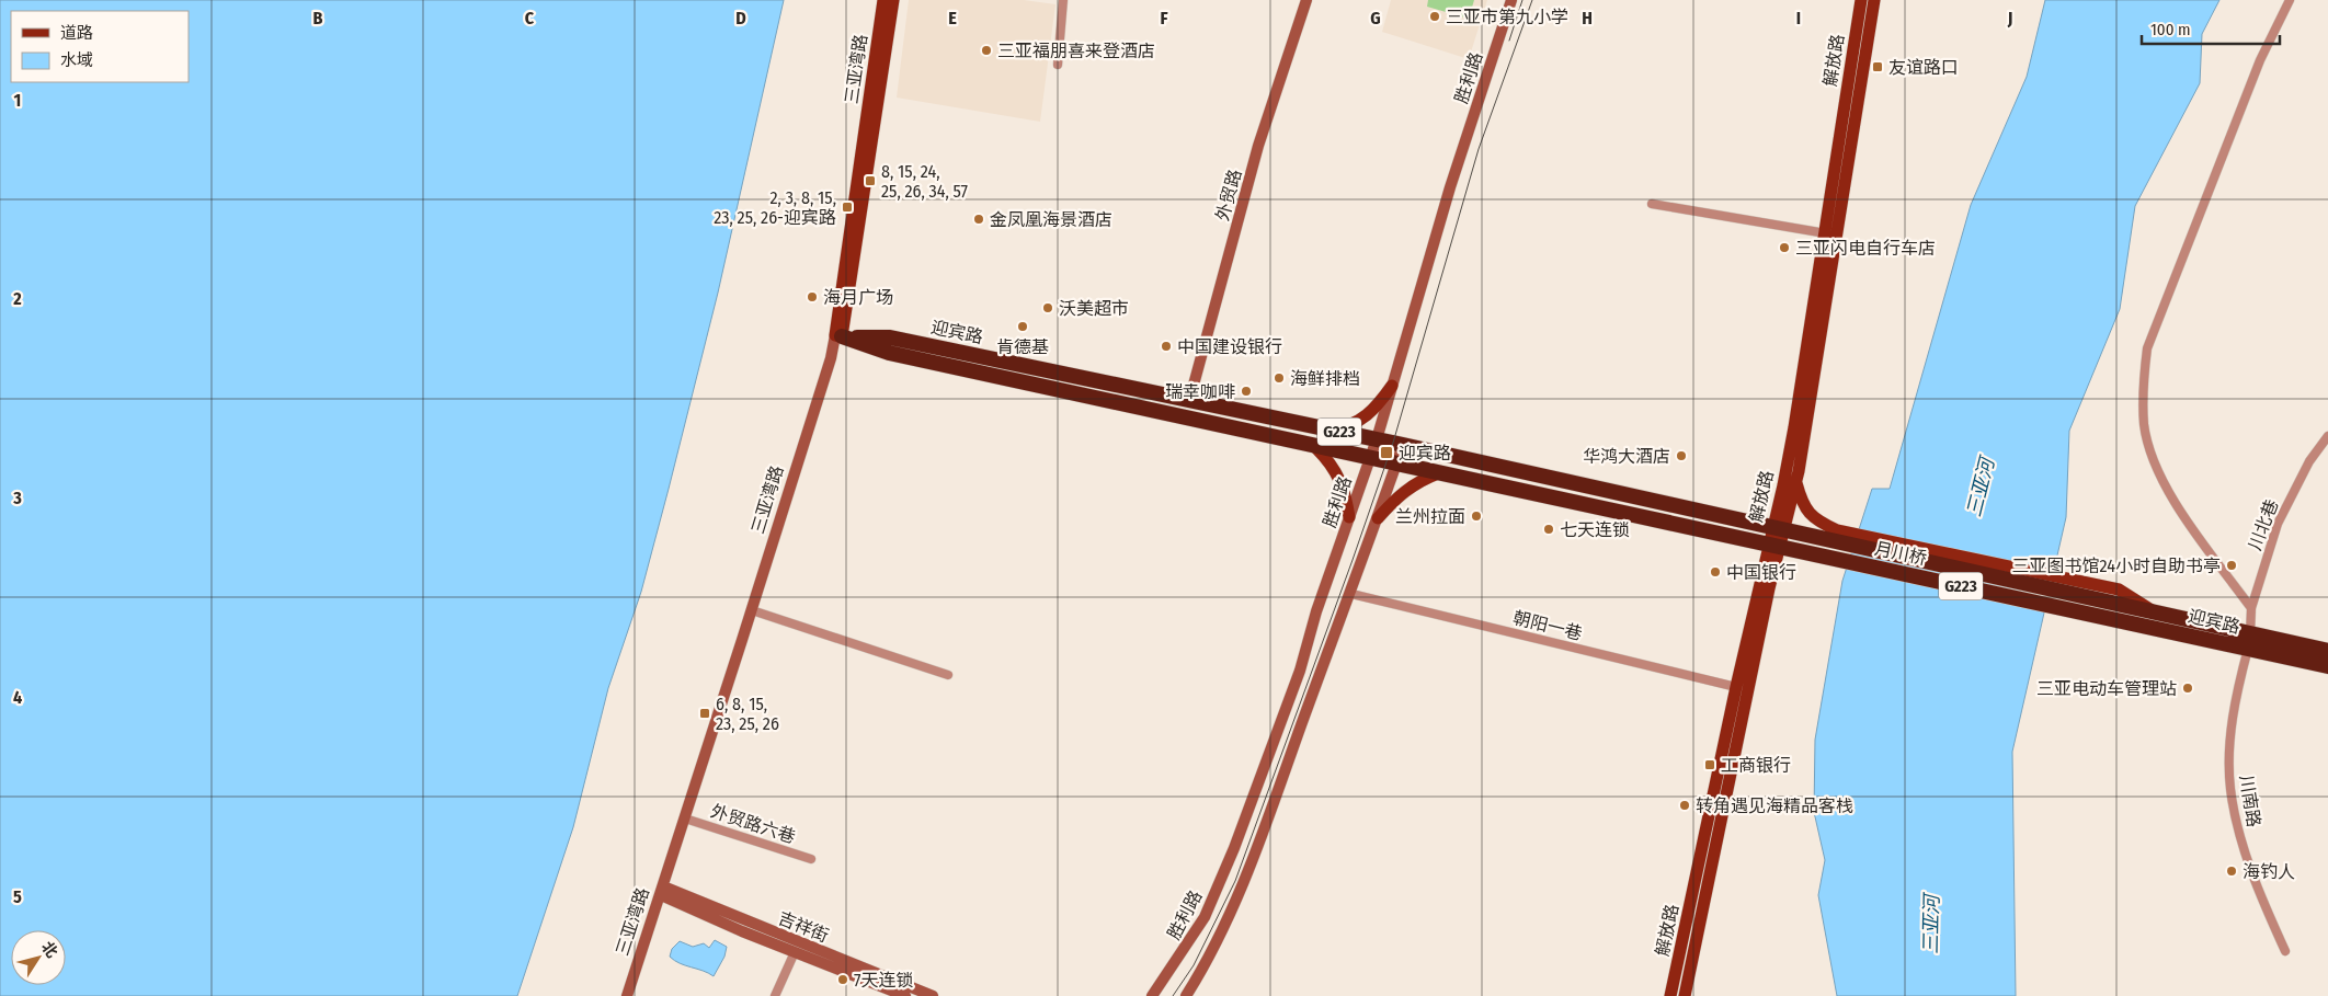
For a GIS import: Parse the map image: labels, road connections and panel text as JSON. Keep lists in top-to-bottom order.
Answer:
{
  "streets": {
    "highway": ["迎宾路", "G223", "月川桥"],
    "main road": [
      "解放路",
      "三亚湾路",
      "胜利路",
      "外贸路",
      "吉祥街"
    ],
    "street": [
      "川北巷",
      "朝阳一巷",
      "川南路",
      "外贸路六巷"
    ]
  },
  "crossings": [
    ["解放路", "迎宾路"],
    ["解放路", "朝阳一巷"],
    ["三亚湾路", "迎宾路"],
    ["三亚湾路", "外贸路六巷"],
    ["三亚湾路", "吉祥街"],
    ["胜利路", "迎宾路"],
    ["外贸路", "迎宾路"],
    ["迎宾路", "川北巷"],
    ["迎宾路", "月川桥"],
    ["迎宾路", "川南路"],
    ["川北巷", "川南路"]
  ],
  "water": ["三亚河"],
  "places": {
    "other": [
      "三亚市第九小学",
      "三亚福朋喜来登酒店",
      "金凤凰海景酒店",
      "三亚闪电自行车店",
      "海月广场",
      "沃美超市",
      "肯德基",
      "中国建设银行",
      "海鲜排档",
      "瑞幸咖啡",
      "华鸿大酒店",
      "兰州拉面",
      "七天连锁",
      "三亚图书馆24小时自助书亭",
      "中国银行",
      "三亚电动车管理站",
      "转角遇见海精品客栈",
      "海钓人",
      "7天连锁"
    ],
    "transit": [
      "友谊路口",
      "8, 15, 24, 25, 26, 34, 57",
      "2, 3, 8, 15, 23, 25, 26-迎宾路",
      "迎宾路",
      "6, 8, 15, 23, 25, 26",
      "工商银行"
    ]
  },
  "legend": ["道路", "水域"],
  "scale_bar": "100 m",
  "north": "top right",
  "grid": {
    "columns": [
      "B",
      "C",
      "D",
      "E",
      "F",
      "G",
      "H",
      "I",
      "J"
    ],
    "rows": [
      "1",
      "2",
      "3",
      "4",
      "5"
    ]
  }
}
